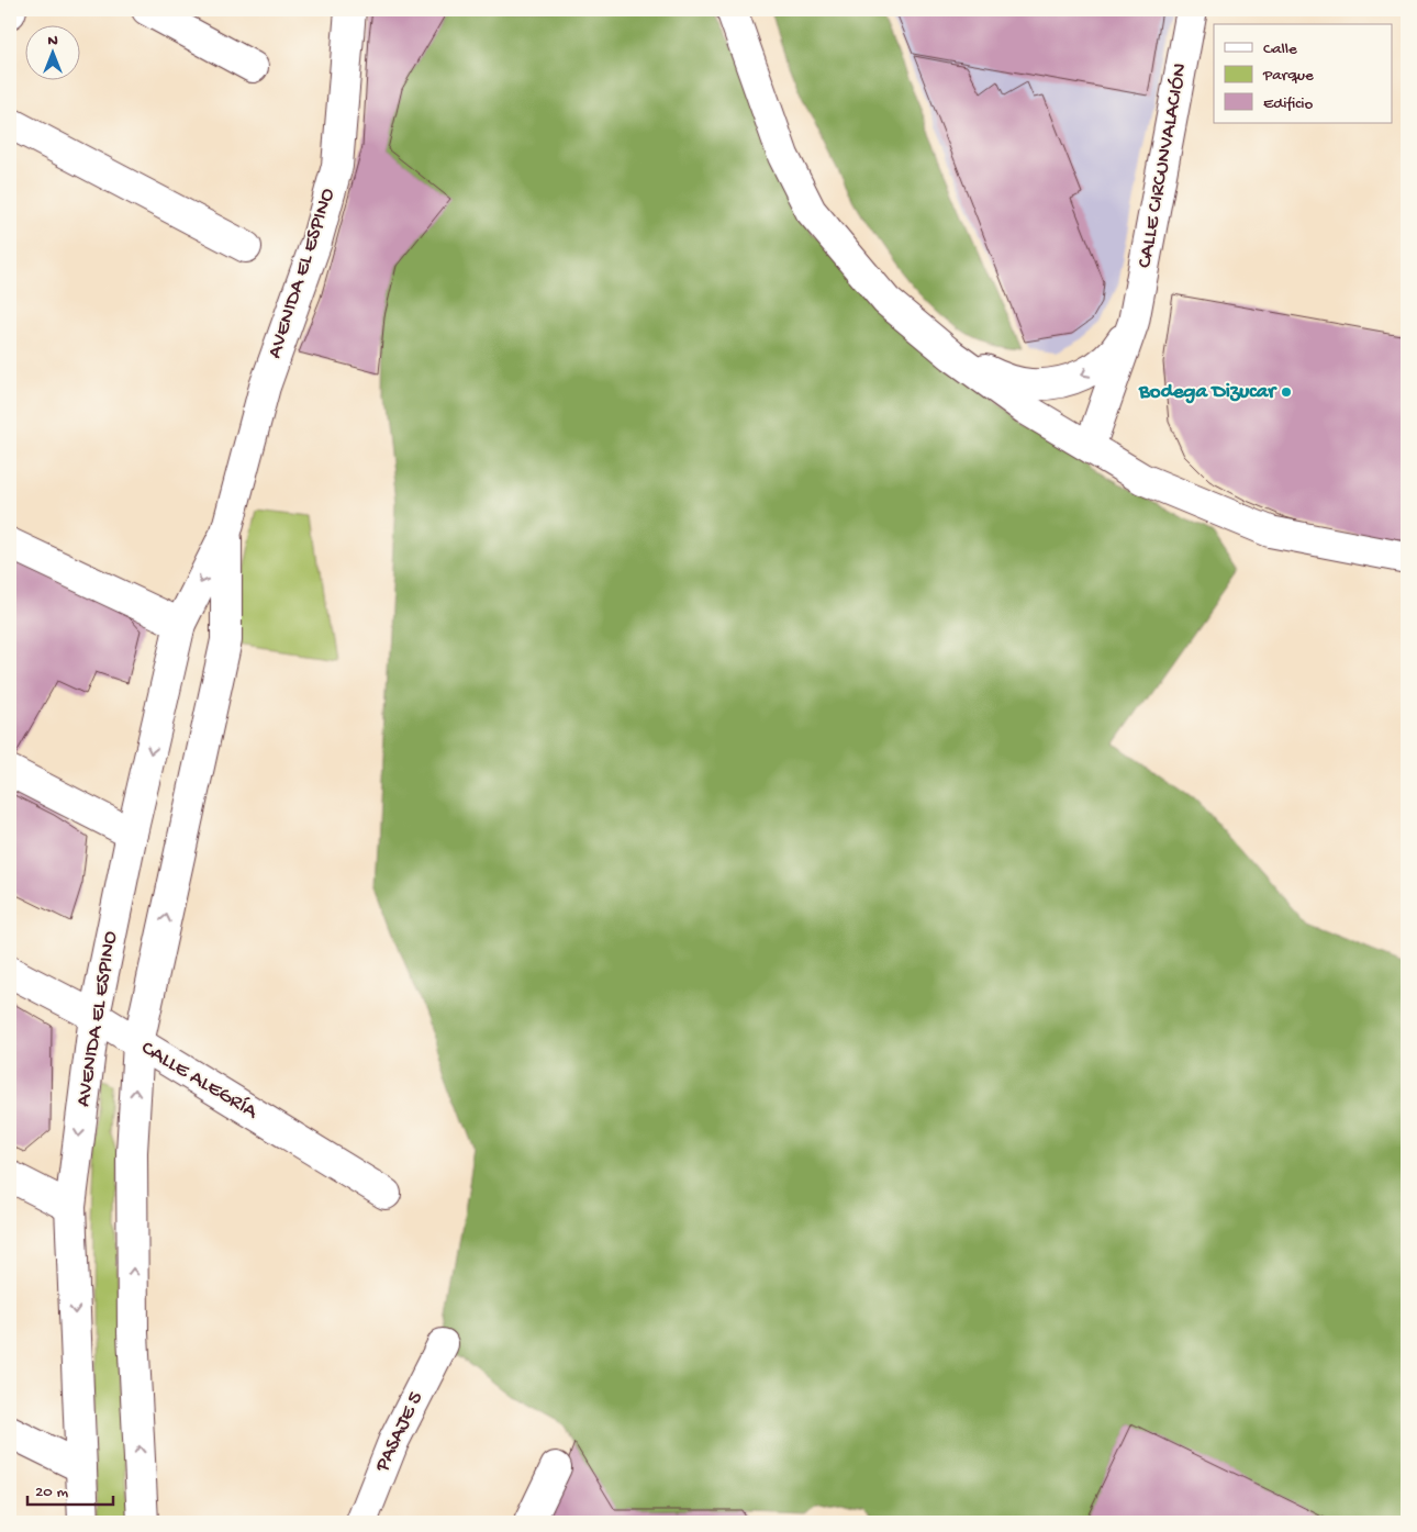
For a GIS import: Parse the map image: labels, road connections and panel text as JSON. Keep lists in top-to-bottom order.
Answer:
{
  "streets": {
    "street": [
      "CALLE CIRCUNVALACIÓN",
      "AVENIDA EL ESPINO",
      "CALLE ALEGRÍA",
      "PASAJE 5"
    ]
  },
  "crossings": [
    ["AVENIDA EL ESPINO", "CALLE ALEGRÍA"]
  ],
  "places": ["Bodega Dizucar"],
  "legend": ["Calle", "Parque", "Edificio"],
  "scale_bar": "20 m",
  "north": "top"
}
